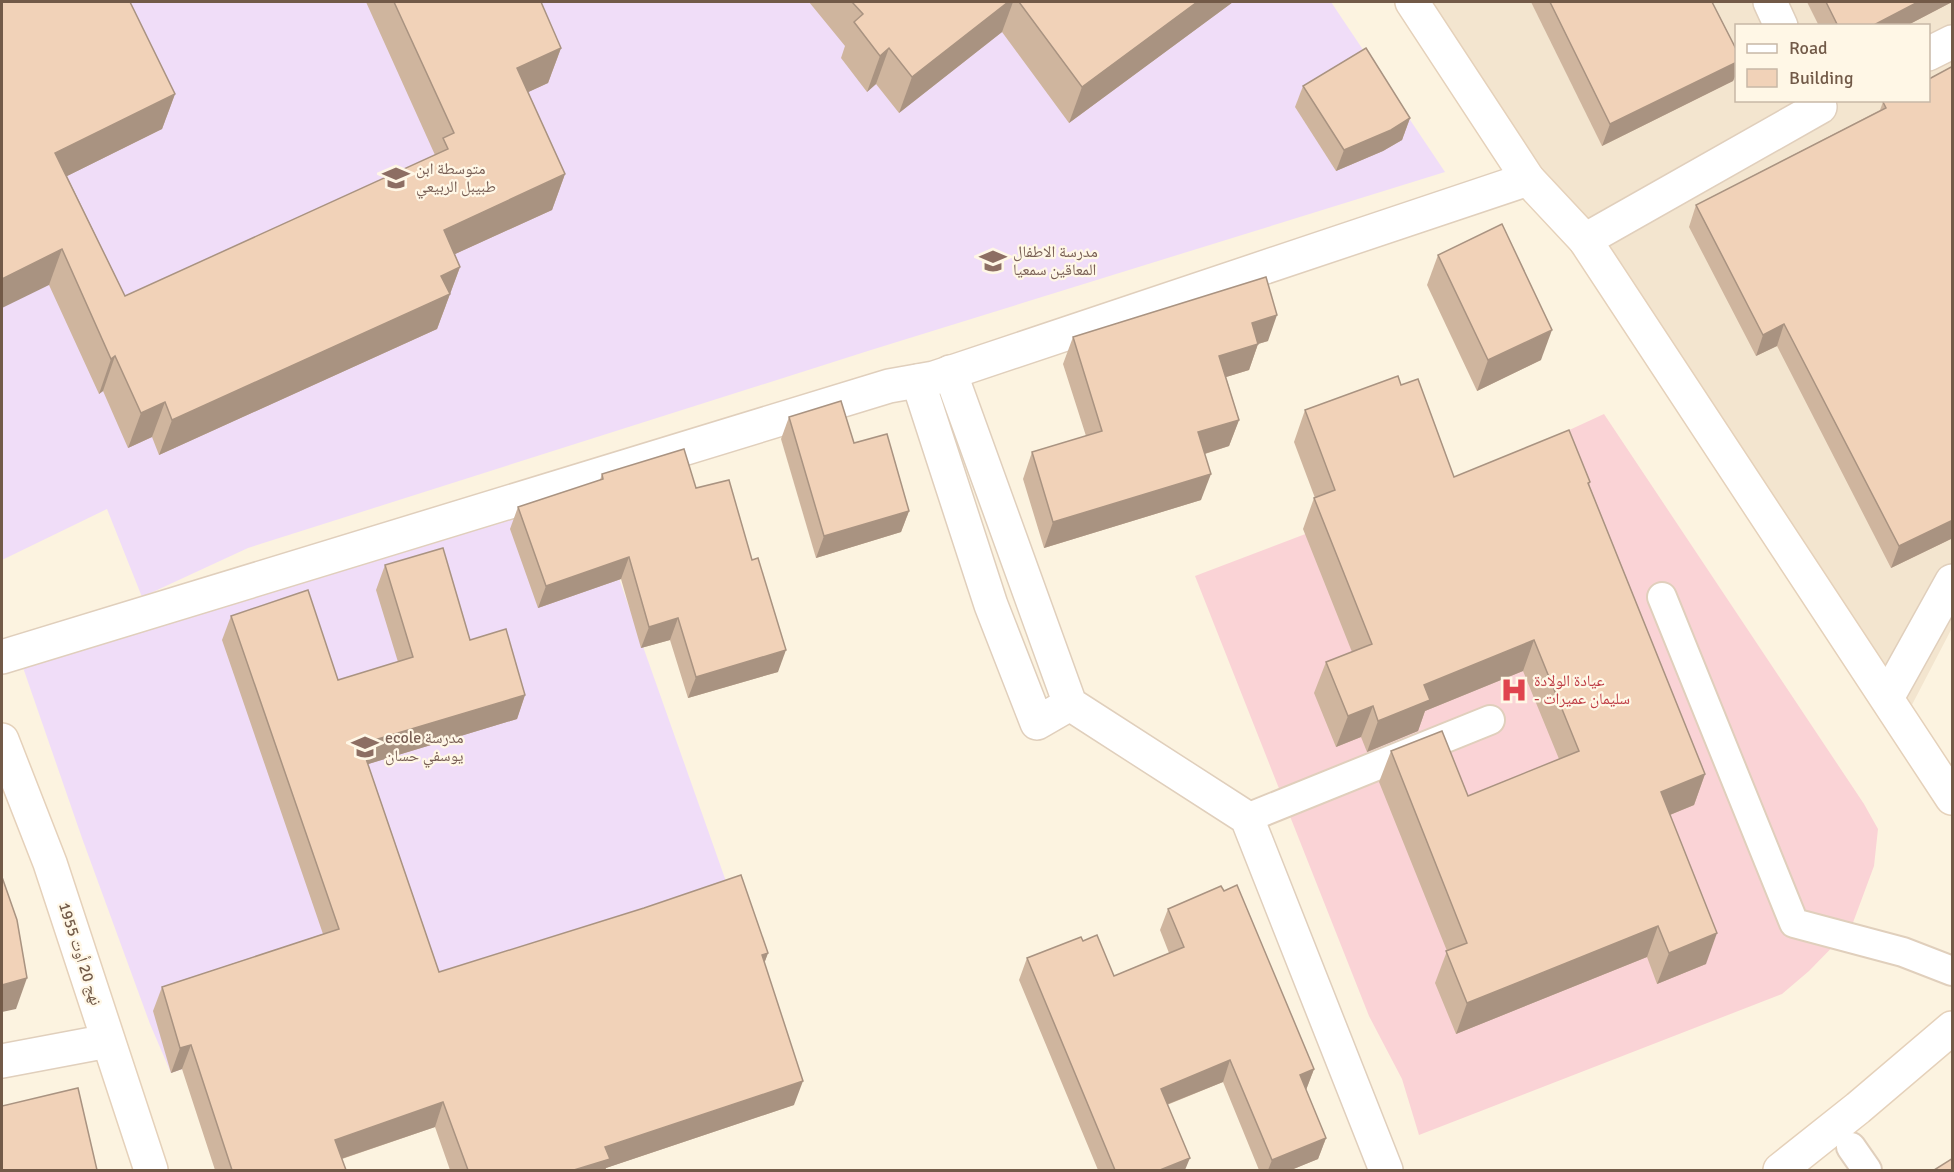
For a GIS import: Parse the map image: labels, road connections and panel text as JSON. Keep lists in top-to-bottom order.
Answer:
{
  "streets": {
    "street": ["نهج 20 أوت 1955"]
  },
  "places": {
    "school or university": ["متوسطة ابن طبيبل الربيعي", "مدرسة الاطفال المعاقين سمعيا", "ecole مدرسة يوسفي حسان"],
    "hospital": ["عيادة الولادة - سليمان عميرات"]
  },
  "legend": ["Road", "Building"]
}
